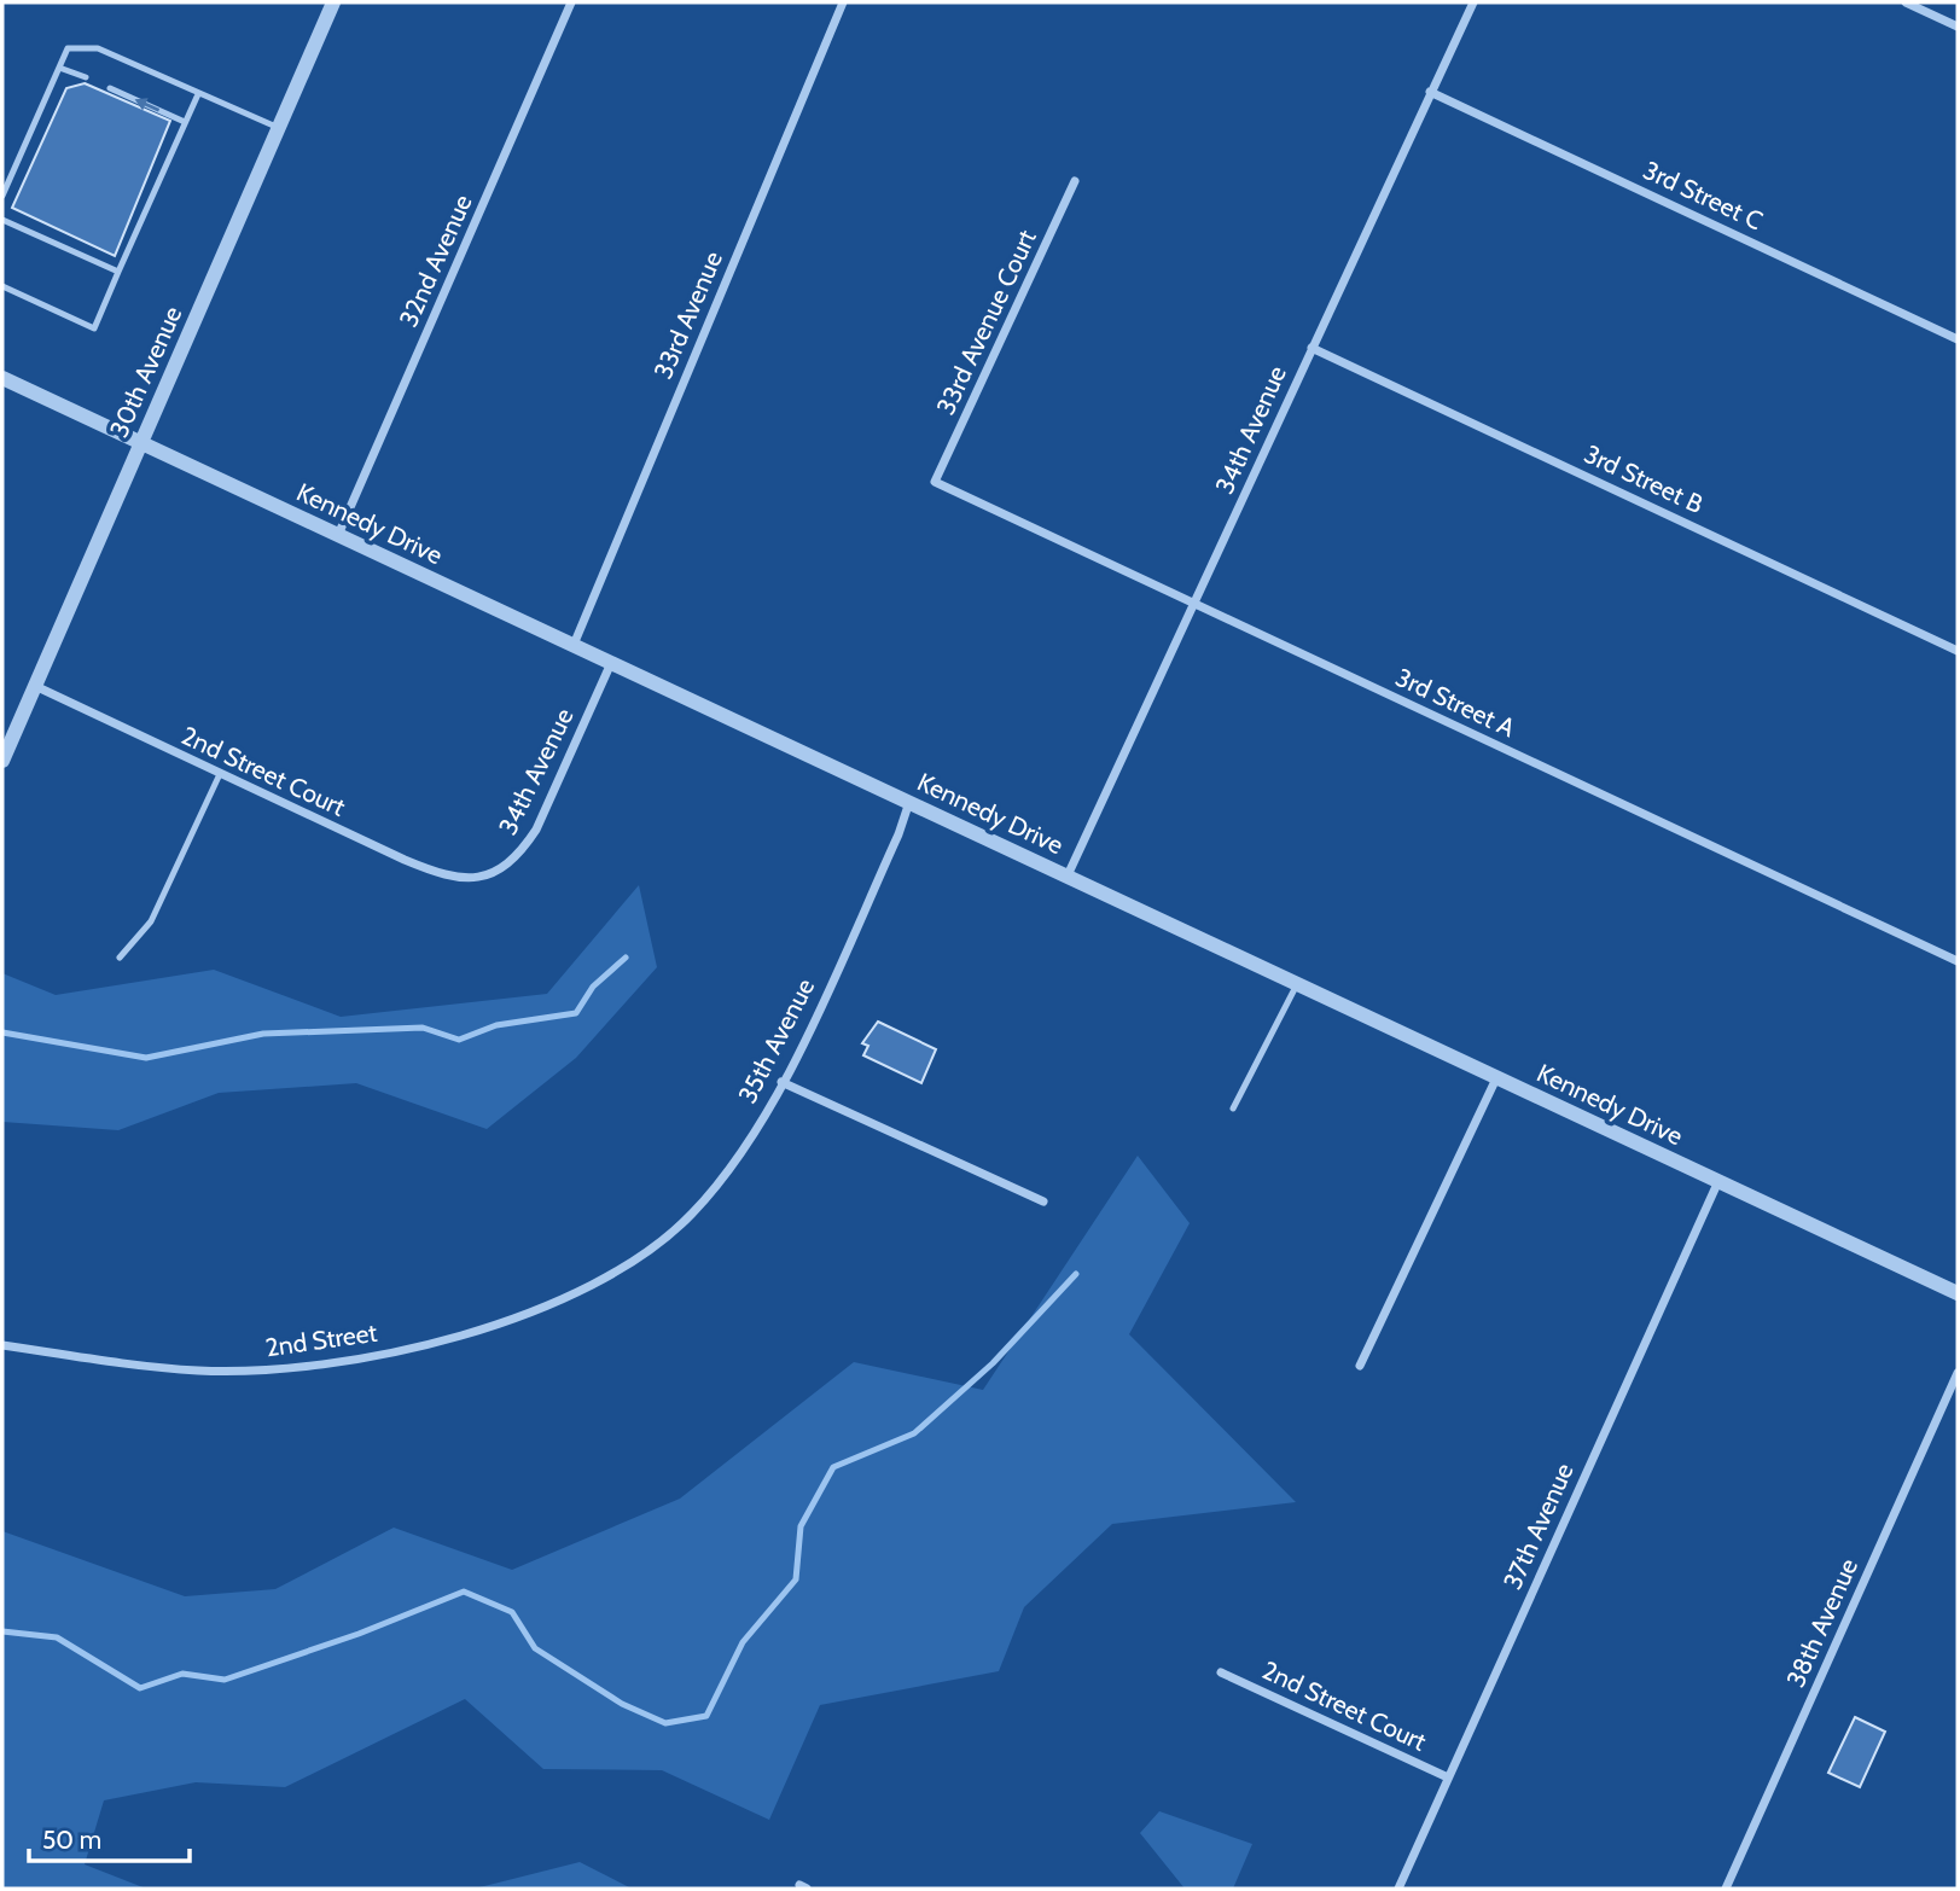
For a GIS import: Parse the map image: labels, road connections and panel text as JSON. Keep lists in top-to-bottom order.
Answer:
{
  "streets": {
    "street": [
      "3rd Street C",
      "32nd Avenue",
      "33rd Avenue",
      "33rd Avenue Court",
      "30th Avenue",
      "34th Avenue",
      "3rd Street B",
      "Kennedy Drive",
      "3rd Street A",
      "2nd Street Court",
      "35th Avenue",
      "2nd Street",
      "37th Avenue",
      "38th Avenue"
    ]
  },
  "crossings": [
    ["3rd Street C", "34th Avenue"],
    ["32nd Avenue", "Kennedy Drive"],
    ["33rd Avenue", "Kennedy Drive"],
    ["33rd Avenue Court", "3rd Street A"],
    ["30th Avenue", "Kennedy Drive"],
    ["30th Avenue", "2nd Street Court"],
    ["34th Avenue", "3rd Street B"],
    ["34th Avenue", "Kennedy Drive"],
    ["34th Avenue", "3rd Street A"],
    ["34th Avenue", "2nd Street Court"],
    ["Kennedy Drive", "35th Avenue"],
    ["Kennedy Drive", "37th Avenue"],
    ["2nd Street Court", "37th Avenue"],
    ["35th Avenue", "2nd Street"]
  ],
  "scale_bar": "50 m"
}
